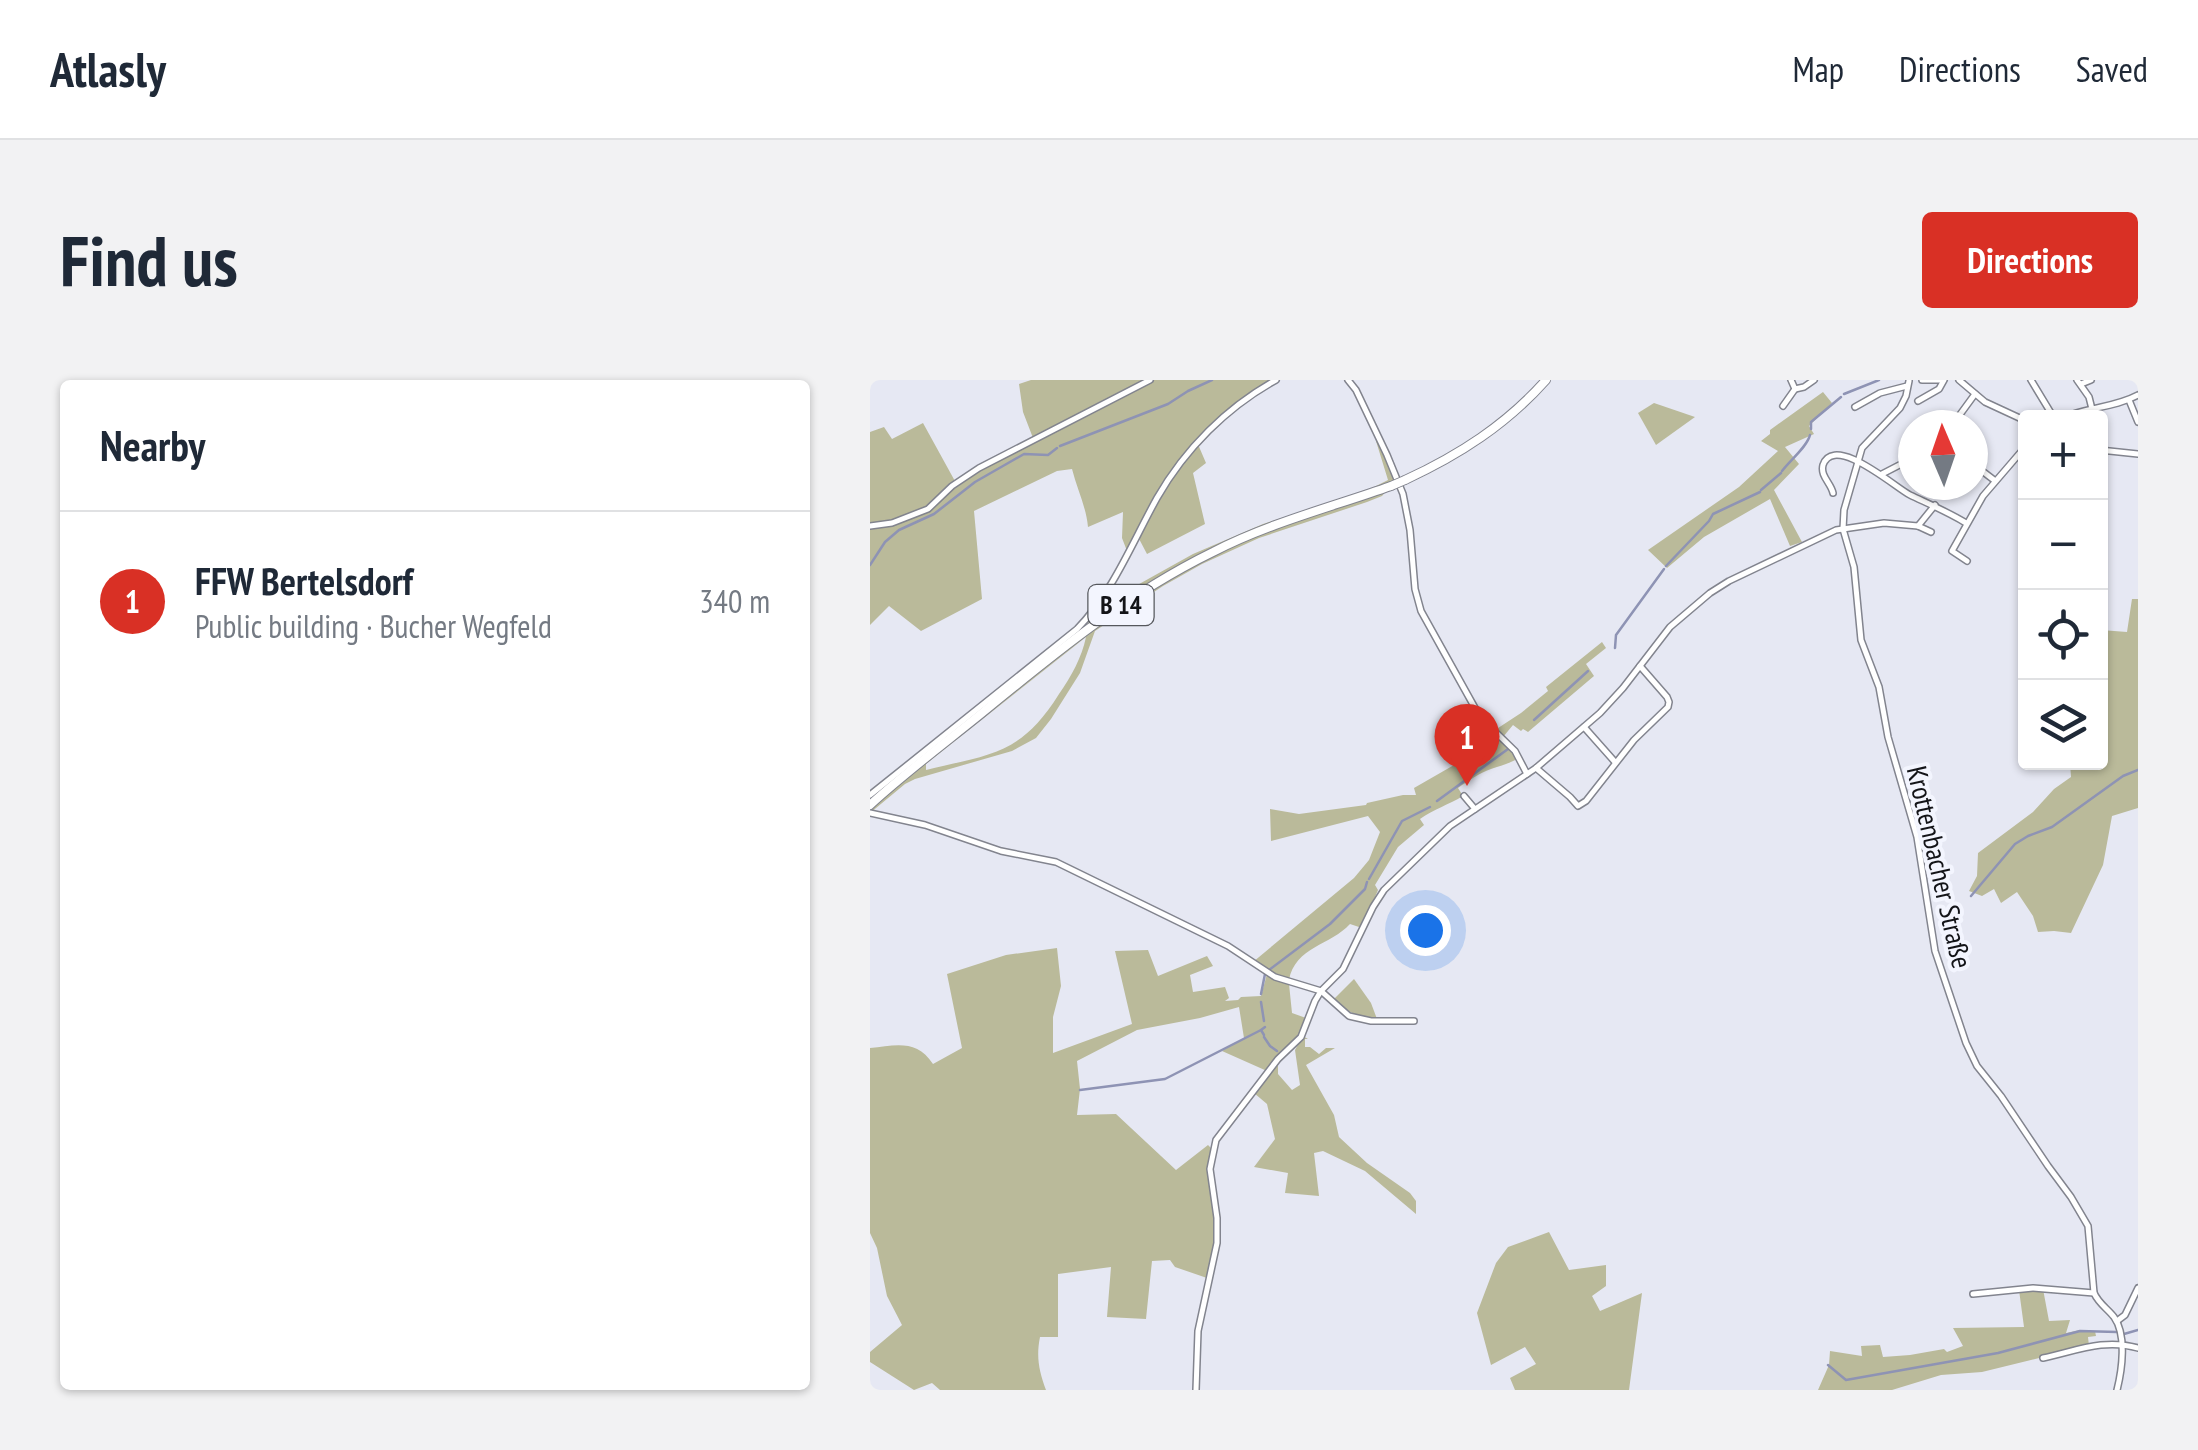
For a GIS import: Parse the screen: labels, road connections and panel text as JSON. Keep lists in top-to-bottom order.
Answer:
{
  "streets": {
    "main road": ["B 14"],
    "street": ["Krottenbacher Straße"]
  },
  "north": "top",
  "page": {
    "header": "Atlasly",
    "nav": ["Map", "Directions", "Saved"],
    "buttons": "Directions",
    "title": "Find us",
    "heading": "Nearby",
    "map_buttons": ["+", "−"],
    "list": [
      {
        "mark": "1",
        "name": "FFW Bertelsdorf",
        "note": "Public building · Bucher Wegfeld",
        "value": "340 m"
      }
    ],
    "pins": "1"
  }
}
